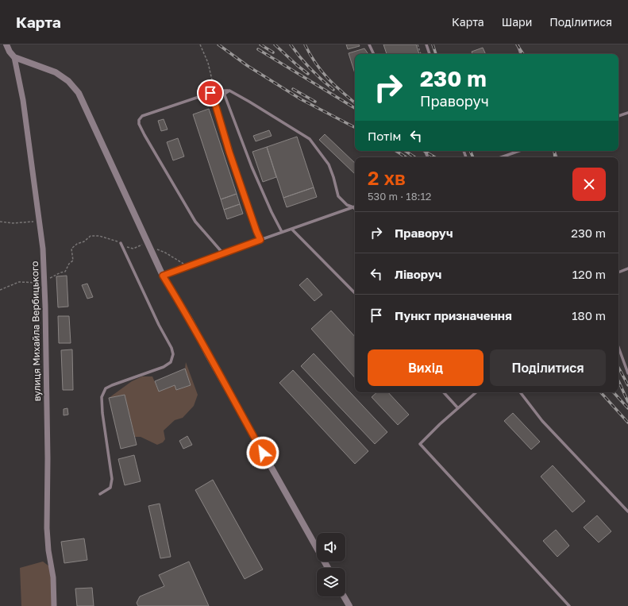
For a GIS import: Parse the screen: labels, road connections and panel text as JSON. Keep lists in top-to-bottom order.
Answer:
{
  "streets": {
    "street": ["вулиця Михайла Вербицького"]
  },
  "page": {
    "header": "Карта",
    "nav": ["Карта", "Шари", "Поділитися"],
    "turn": ["230 m", "Праворуч"],
    "then": "Потім",
    "heading": ["2 хв", "530 m · 18:12"],
    "list": [
      {
        "name": "Праворуч",
        "value": "230 m"
      },
      {
        "name": "Ліворуч",
        "value": "120 m"
      },
      {
        "name": "Пункт призначення",
        "value": "180 m"
      }
    ],
    "buttons": ["Вихід", "Поділитися"]
  }
}
